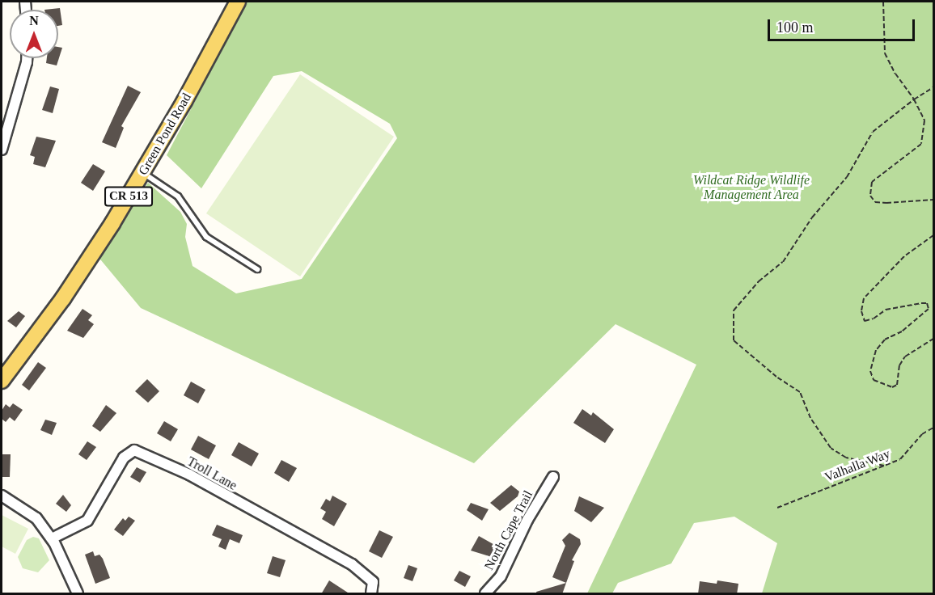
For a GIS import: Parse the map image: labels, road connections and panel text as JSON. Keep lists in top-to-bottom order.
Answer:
{
  "streets": {
    "main road": ["Green Pond Road", "CR 513"],
    "street": ["Troll Lane", "North Cape Trail"],
    "path": ["Valhalla Way"]
  },
  "parks": ["Wildcat Ridge Wildlife Management Area"],
  "scale_bar": "100 m",
  "north": "top"
}
